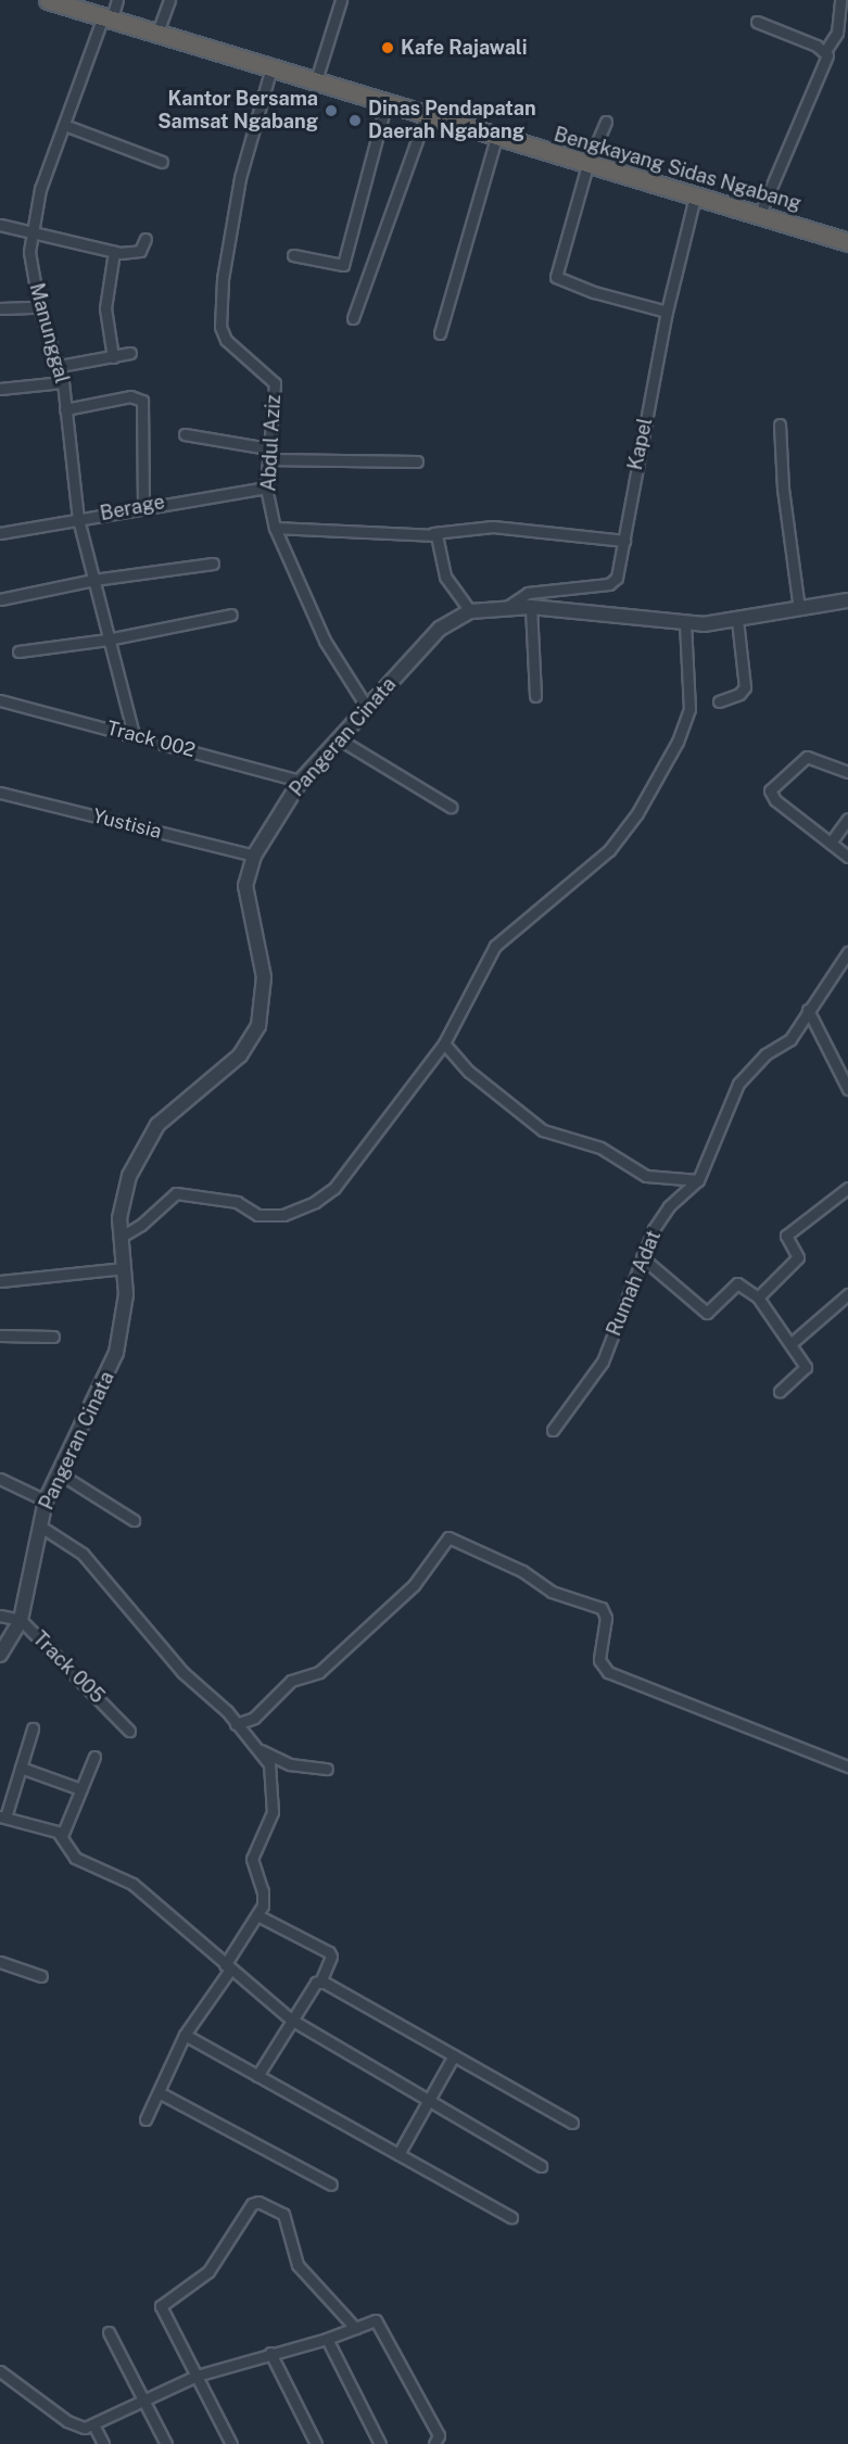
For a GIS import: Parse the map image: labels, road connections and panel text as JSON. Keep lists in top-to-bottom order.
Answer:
{
  "streets": {
    "highway": ["Bengkayang Sidas Ngabang"],
    "street": [
      "Manunggal",
      "Abdul Aziz",
      "Kapel",
      "Berage",
      "Pangeran Cinata",
      "Track 002",
      "Yustisia",
      "Rumah Adat",
      "Track 005"
    ]
  },
  "crossings": [
    ["Bengkayang Sidas Ngabang", "Manunggal"],
    ["Bengkayang Sidas Ngabang", "Abdul Aziz"],
    ["Bengkayang Sidas Ngabang", "Kapel"],
    ["Manunggal", "Berage"],
    ["Manunggal", "Track 002"],
    ["Abdul Aziz", "Berage"],
    ["Abdul Aziz", "Pangeran Cinata"],
    ["Kapel", "Pangeran Cinata"],
    ["Pangeran Cinata", "Track 002"],
    ["Pangeran Cinata", "Yustisia"],
    ["Pangeran Cinata", "Track 005"]
  ],
  "places": ["Kafe Rajawali", "Kantor Bersama Samsat Ngabang", "Dinas Pendapatan Daerah Ngabang"]
}
